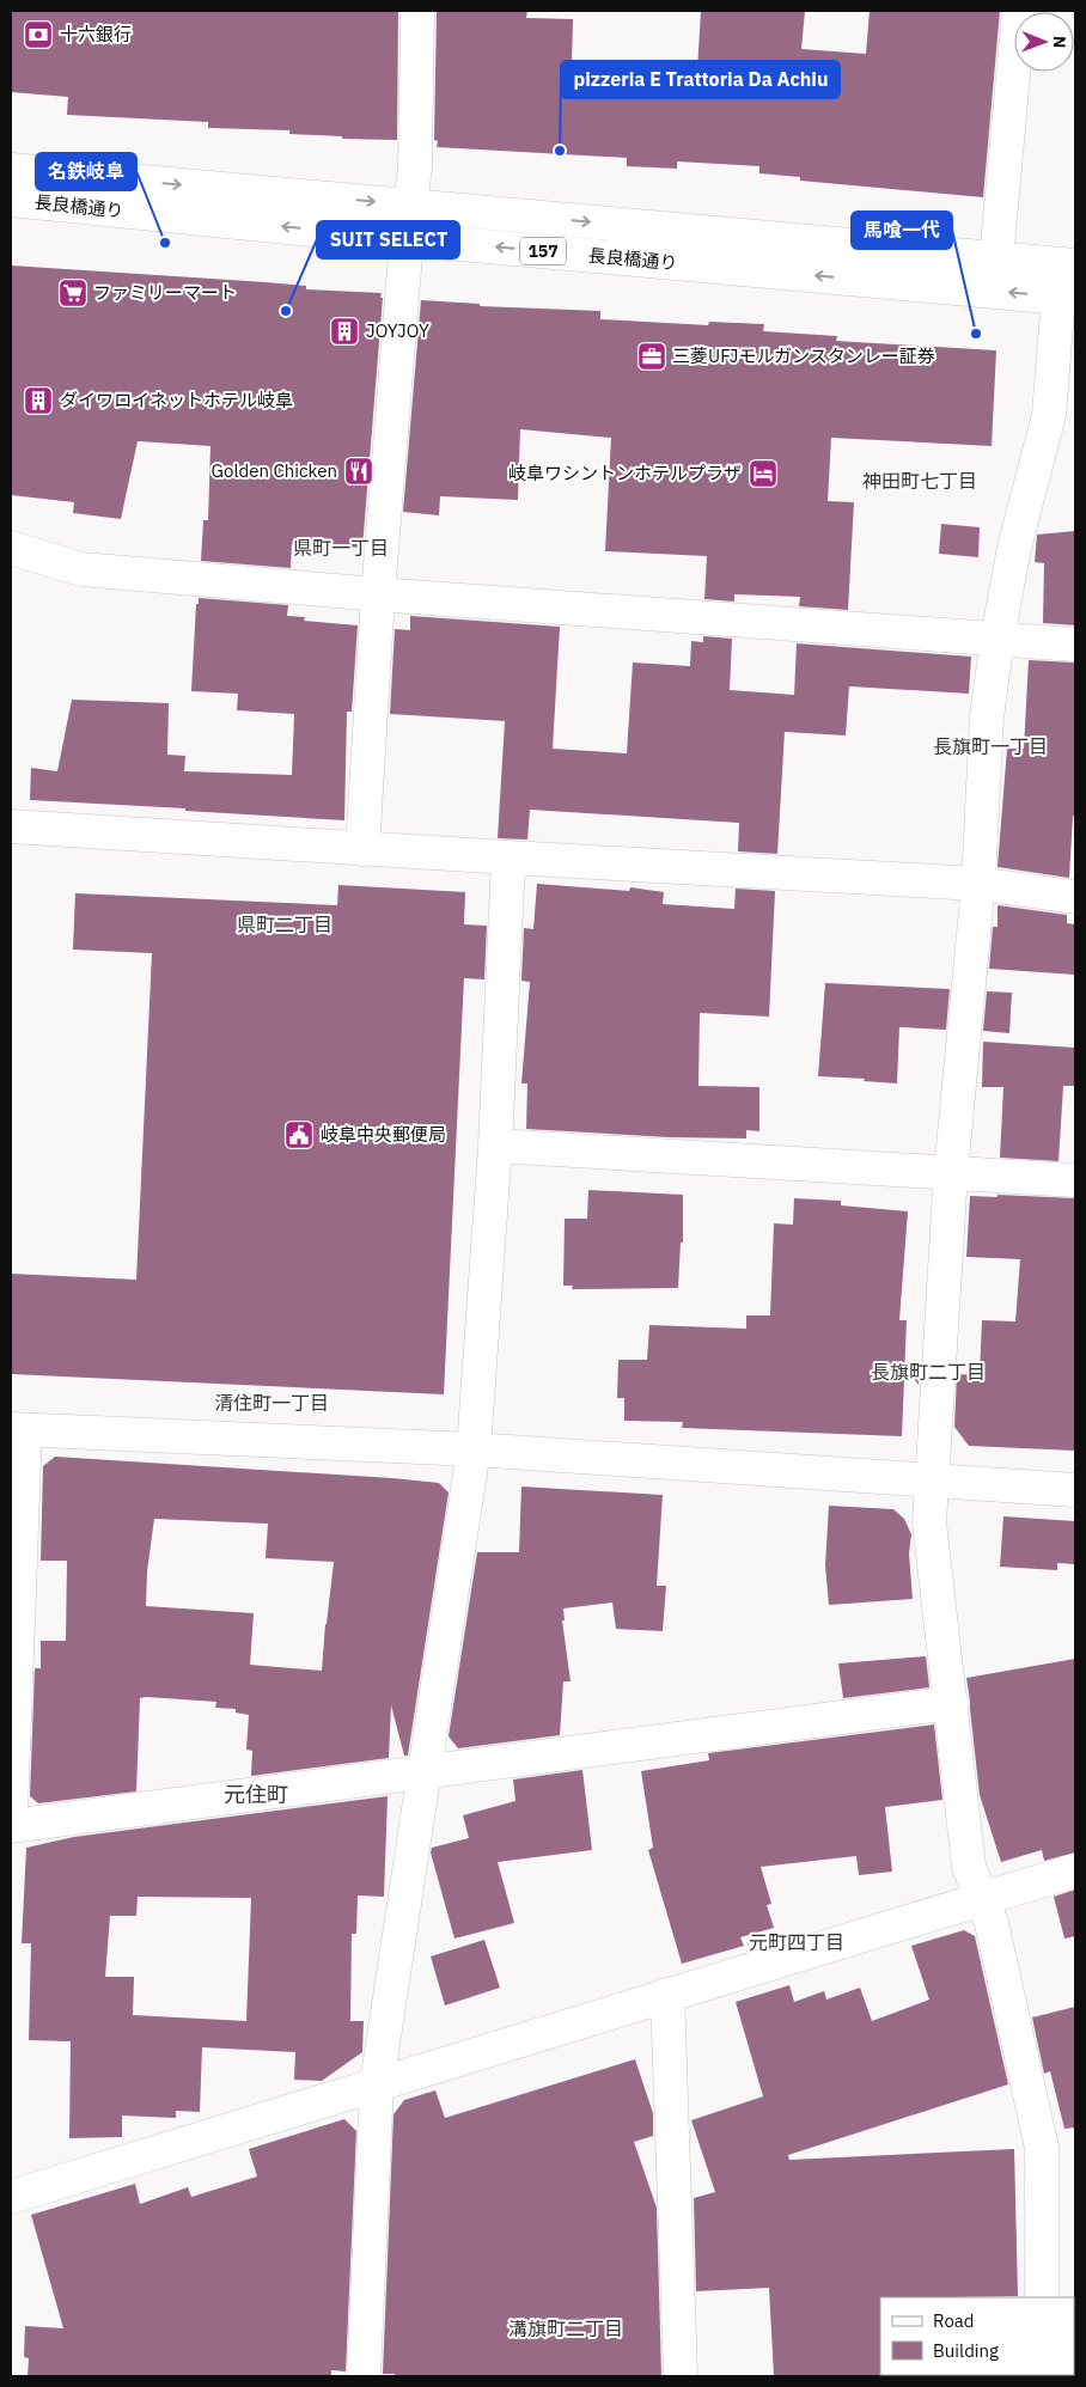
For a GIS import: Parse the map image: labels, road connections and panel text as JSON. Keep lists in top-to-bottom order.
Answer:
{
  "streets": {
    "main road": ["長良橋通り", "157"]
  },
  "districts": [
    "神田町七丁目",
    "県町一丁目",
    "長旗町一丁目",
    "県町二丁目",
    "長旗町二丁目",
    "清住町一丁目",
    "元住町",
    "元町四丁目",
    "溝旗町二丁目"
  ],
  "places": {
    "bank": ["十六銀行"],
    "other": [
      "pizzeria E Trattoria Da Achiu",
      "名鉄岐阜",
      "SUIT SELECT",
      "馬喰一代"
    ],
    "supermarket": ["ファミリーマート"],
    "building": ["JOYJOY", "ダイワロイネットホテル岐阜"],
    "office": ["三菱UFJモルガンスタンレー証券"],
    "restaurant": ["Golden Chicken"],
    "hotel": ["岐阜ワシントンホテルプラザ"],
    "public building": ["岐阜中央郵便局"]
  },
  "legend": ["Road", "Building"],
  "north": "right"
}
